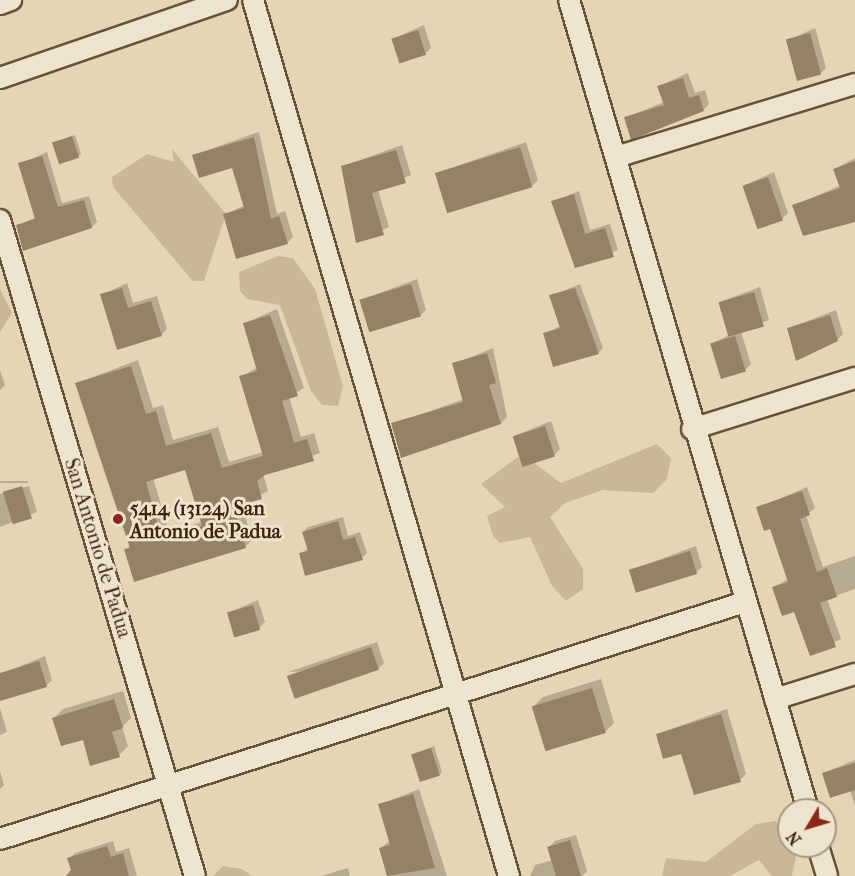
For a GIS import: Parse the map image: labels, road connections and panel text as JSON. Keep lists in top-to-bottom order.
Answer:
{
  "streets": {
    "street": ["San Antonio de Padua"]
  },
  "places": ["5414 (13124) San Antonio de Padua"],
  "north": "bottom left"
}
